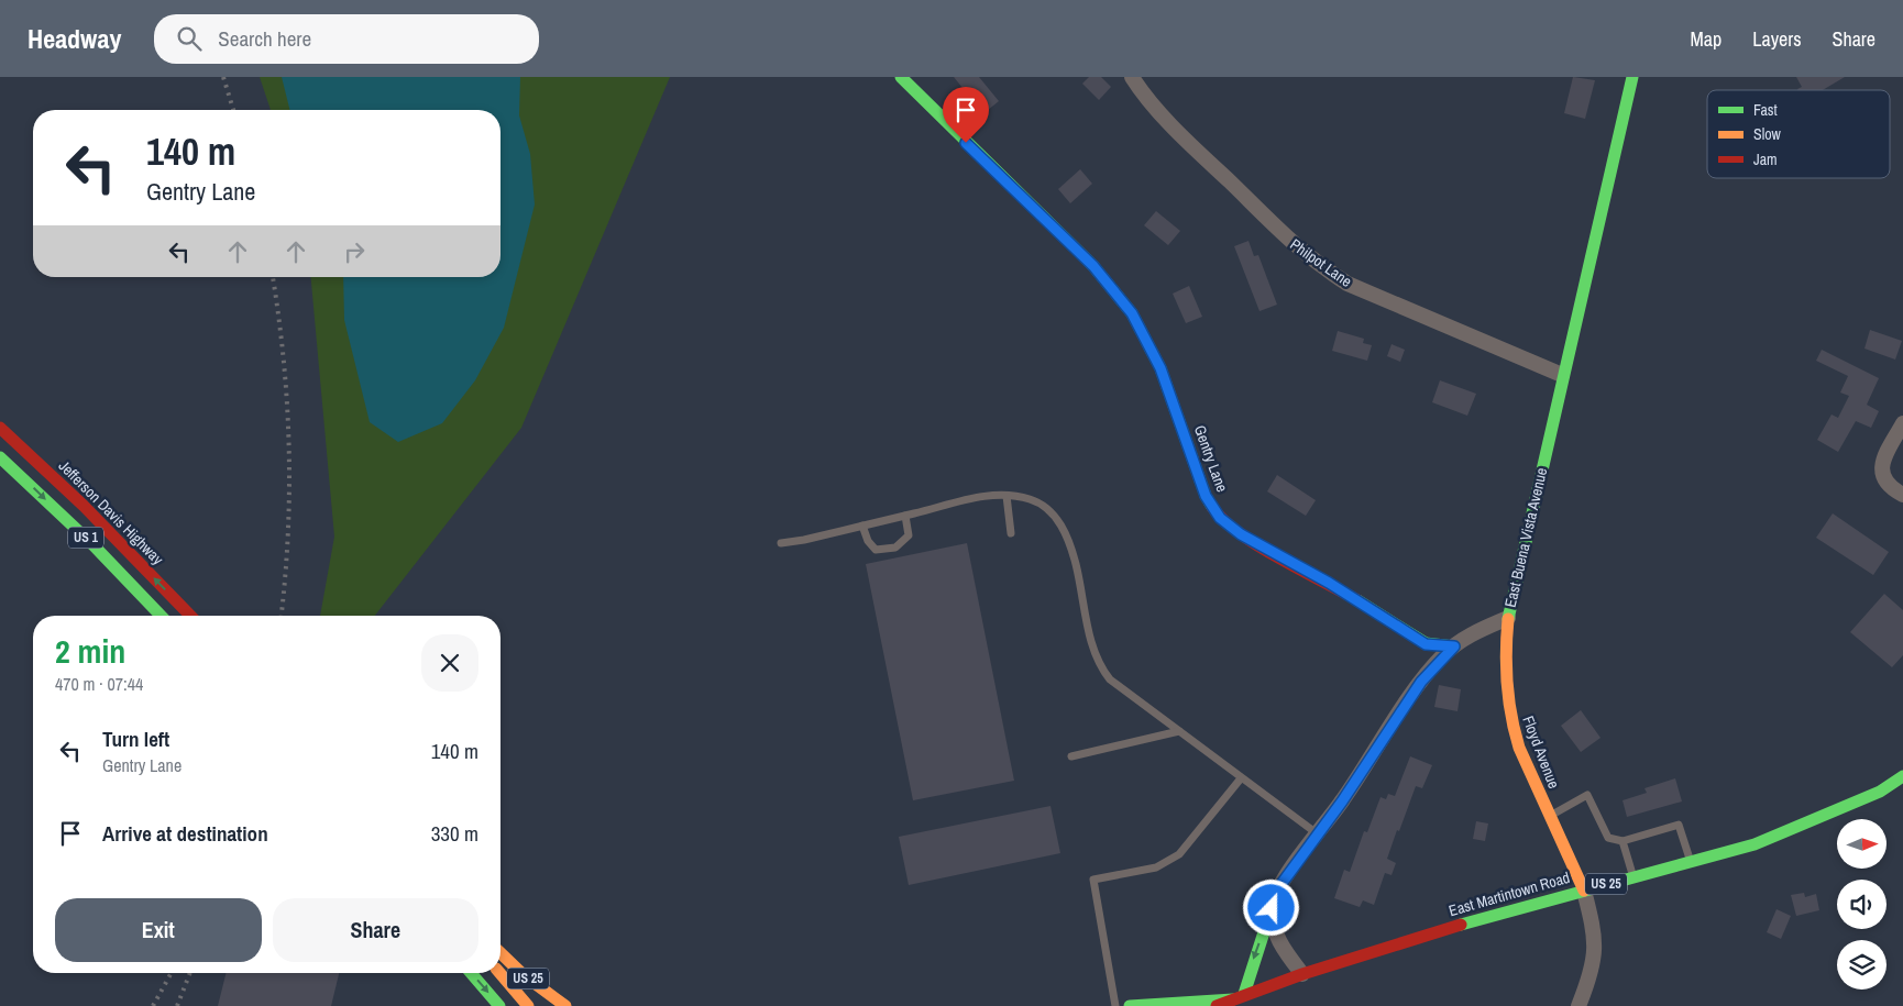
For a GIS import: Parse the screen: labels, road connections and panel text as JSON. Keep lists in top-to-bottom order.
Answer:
{
  "streets": {
    "main road": [
      "Gentry Lane",
      "Jefferson Davis Highway",
      "US 1",
      "East Buena Vista Avenue",
      "Floyd Avenue",
      "US 25",
      "East Martintown Road"
    ],
    "street": ["Philpot Lane"]
  },
  "crossings": [
    ["Philpot Lane", "East Buena Vista Avenue"],
    ["Gentry Lane", "East Buena Vista Avenue"],
    ["East Buena Vista Avenue", "Floyd Avenue"],
    ["Floyd Avenue", "East Martintown Road"],
    ["US 25", "East Martintown Road"]
  ],
  "legend": ["Fast", "Slow", "Jam"],
  "north": "right",
  "page": {
    "header": "Headway",
    "search": "Search here",
    "nav": ["Map", "Layers", "Share"],
    "turn": ["140 m", "Gentry Lane"],
    "heading": ["2 min", "470 m · 07:44"],
    "list": [
      {
        "name": "Turn left",
        "note": "Gentry Lane",
        "value": "140 m"
      },
      {
        "name": "Arrive at destination",
        "value": "330 m"
      }
    ],
    "buttons": ["Exit", "Share"]
  }
}
